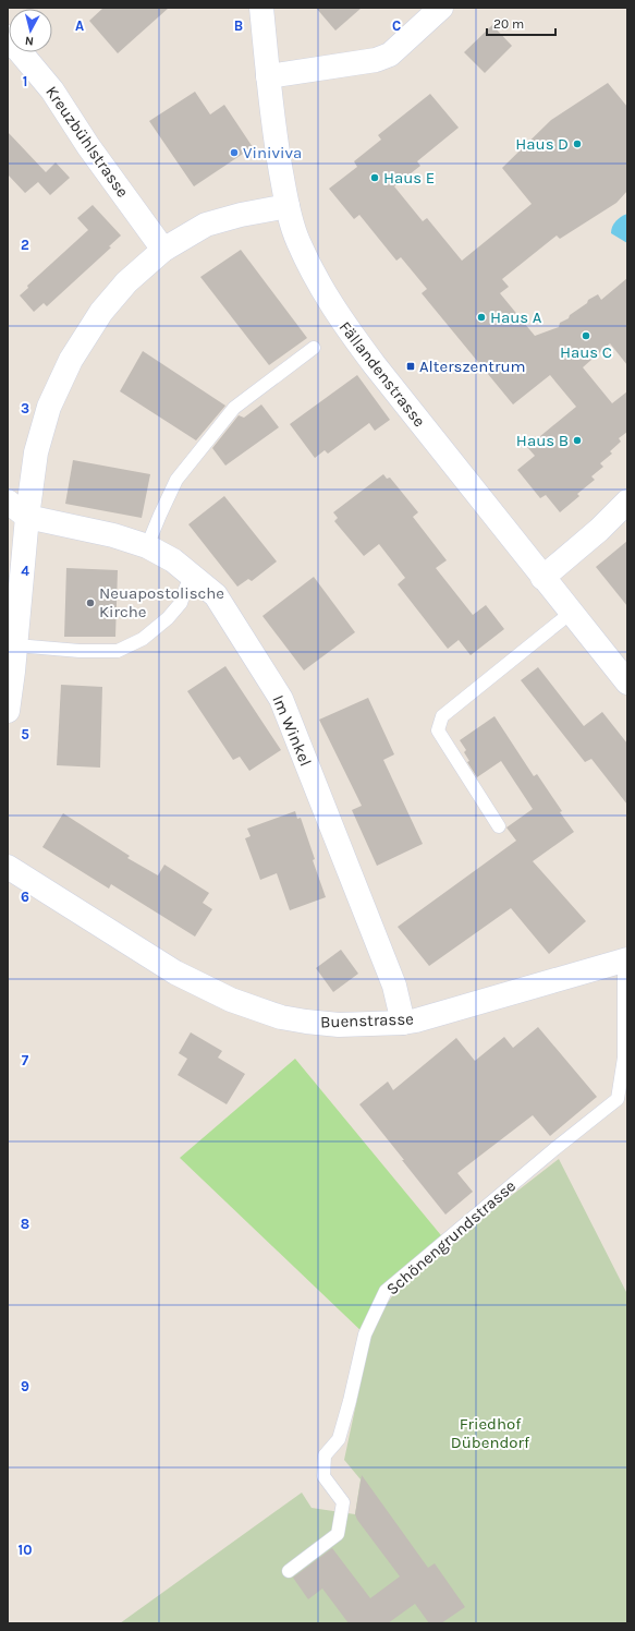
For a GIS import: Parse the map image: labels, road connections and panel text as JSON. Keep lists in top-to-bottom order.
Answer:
{
  "streets": {
    "street": [
      "Kreuzbühlstrasse",
      "Fällandenstrasse",
      "Im Winkel",
      "Buenstrasse"
    ],
    "lane": ["Schönengrundstrasse"]
  },
  "crossings": [
    ["Im Winkel", "Buenstrasse"],
    ["Buenstrasse", "Schönengrundstrasse"]
  ],
  "parks": ["Friedhof Dübendorf"],
  "places": {
    "other": [
      "Haus D",
      "Viniviva",
      "Haus E",
      "Haus A",
      "Haus C",
      "Haus B",
      "Neuapostolische Kirche"
    ],
    "transit": ["Alterszentrum"]
  },
  "scale_bar": "20 m",
  "north": "bottom",
  "grid": {
    "columns": ["A", "B", "C"],
    "rows": [
      "1",
      "2",
      "3",
      "4",
      "5",
      "6",
      "7",
      "8",
      "9",
      "10"
    ]
  }
}
